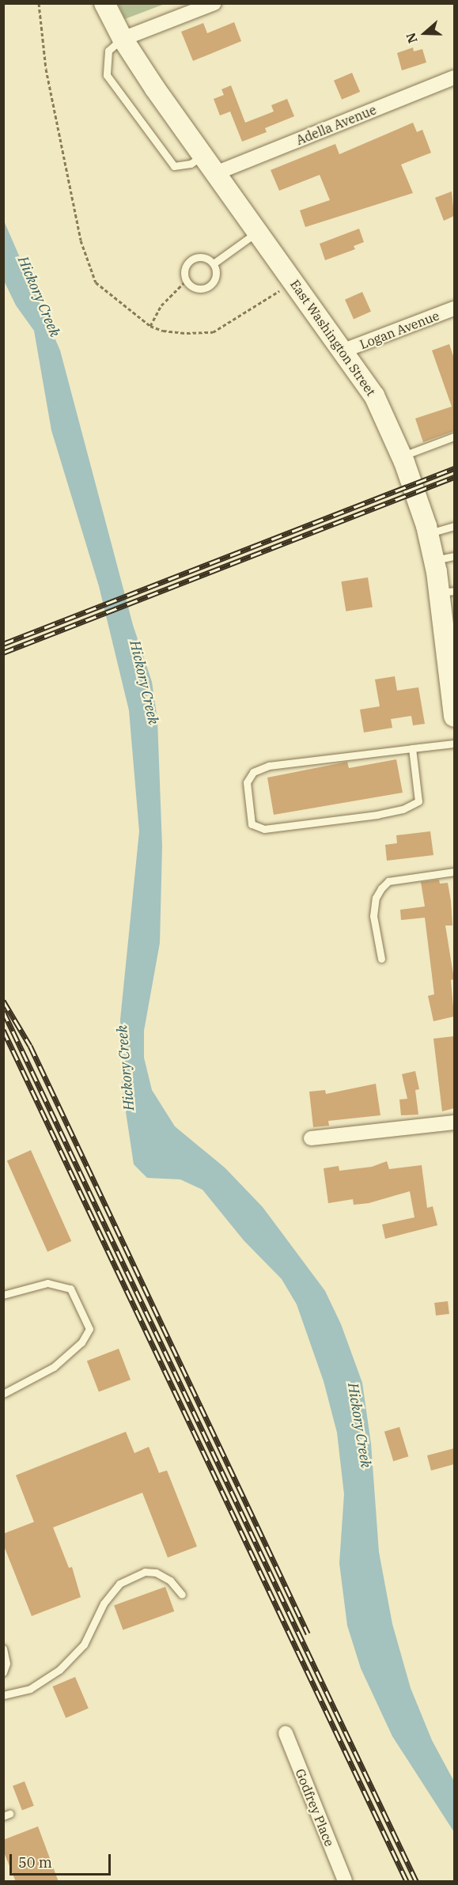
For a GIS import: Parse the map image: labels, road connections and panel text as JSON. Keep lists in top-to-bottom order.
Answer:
{
  "streets": {
    "street": [
      "Adella Avenue",
      "Logan Avenue",
      "East Washington Street",
      "Godfrey Place"
    ]
  },
  "crossings": [
    ["Adella Avenue", "East Washington Street"],
    ["Logan Avenue", "East Washington Street"]
  ],
  "water": ["Hickory Creek"],
  "scale_bar": "50 m",
  "north": "left"
}
